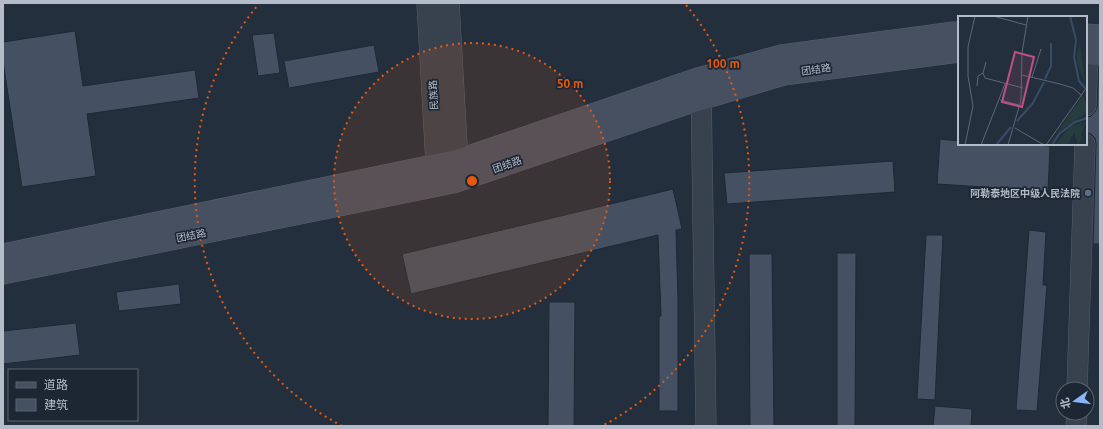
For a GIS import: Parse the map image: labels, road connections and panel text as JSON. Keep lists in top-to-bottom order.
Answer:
{
  "streets": {
    "main road": ["团结路"],
    "street": ["民族路"]
  },
  "crossings": [
    ["团结路", "民族路"]
  ],
  "places": ["阿勒泰地区中级人民法院"],
  "legend": ["道路", "建筑"],
  "north": "left",
  "rings": ["100 m", "50 m"]
}
